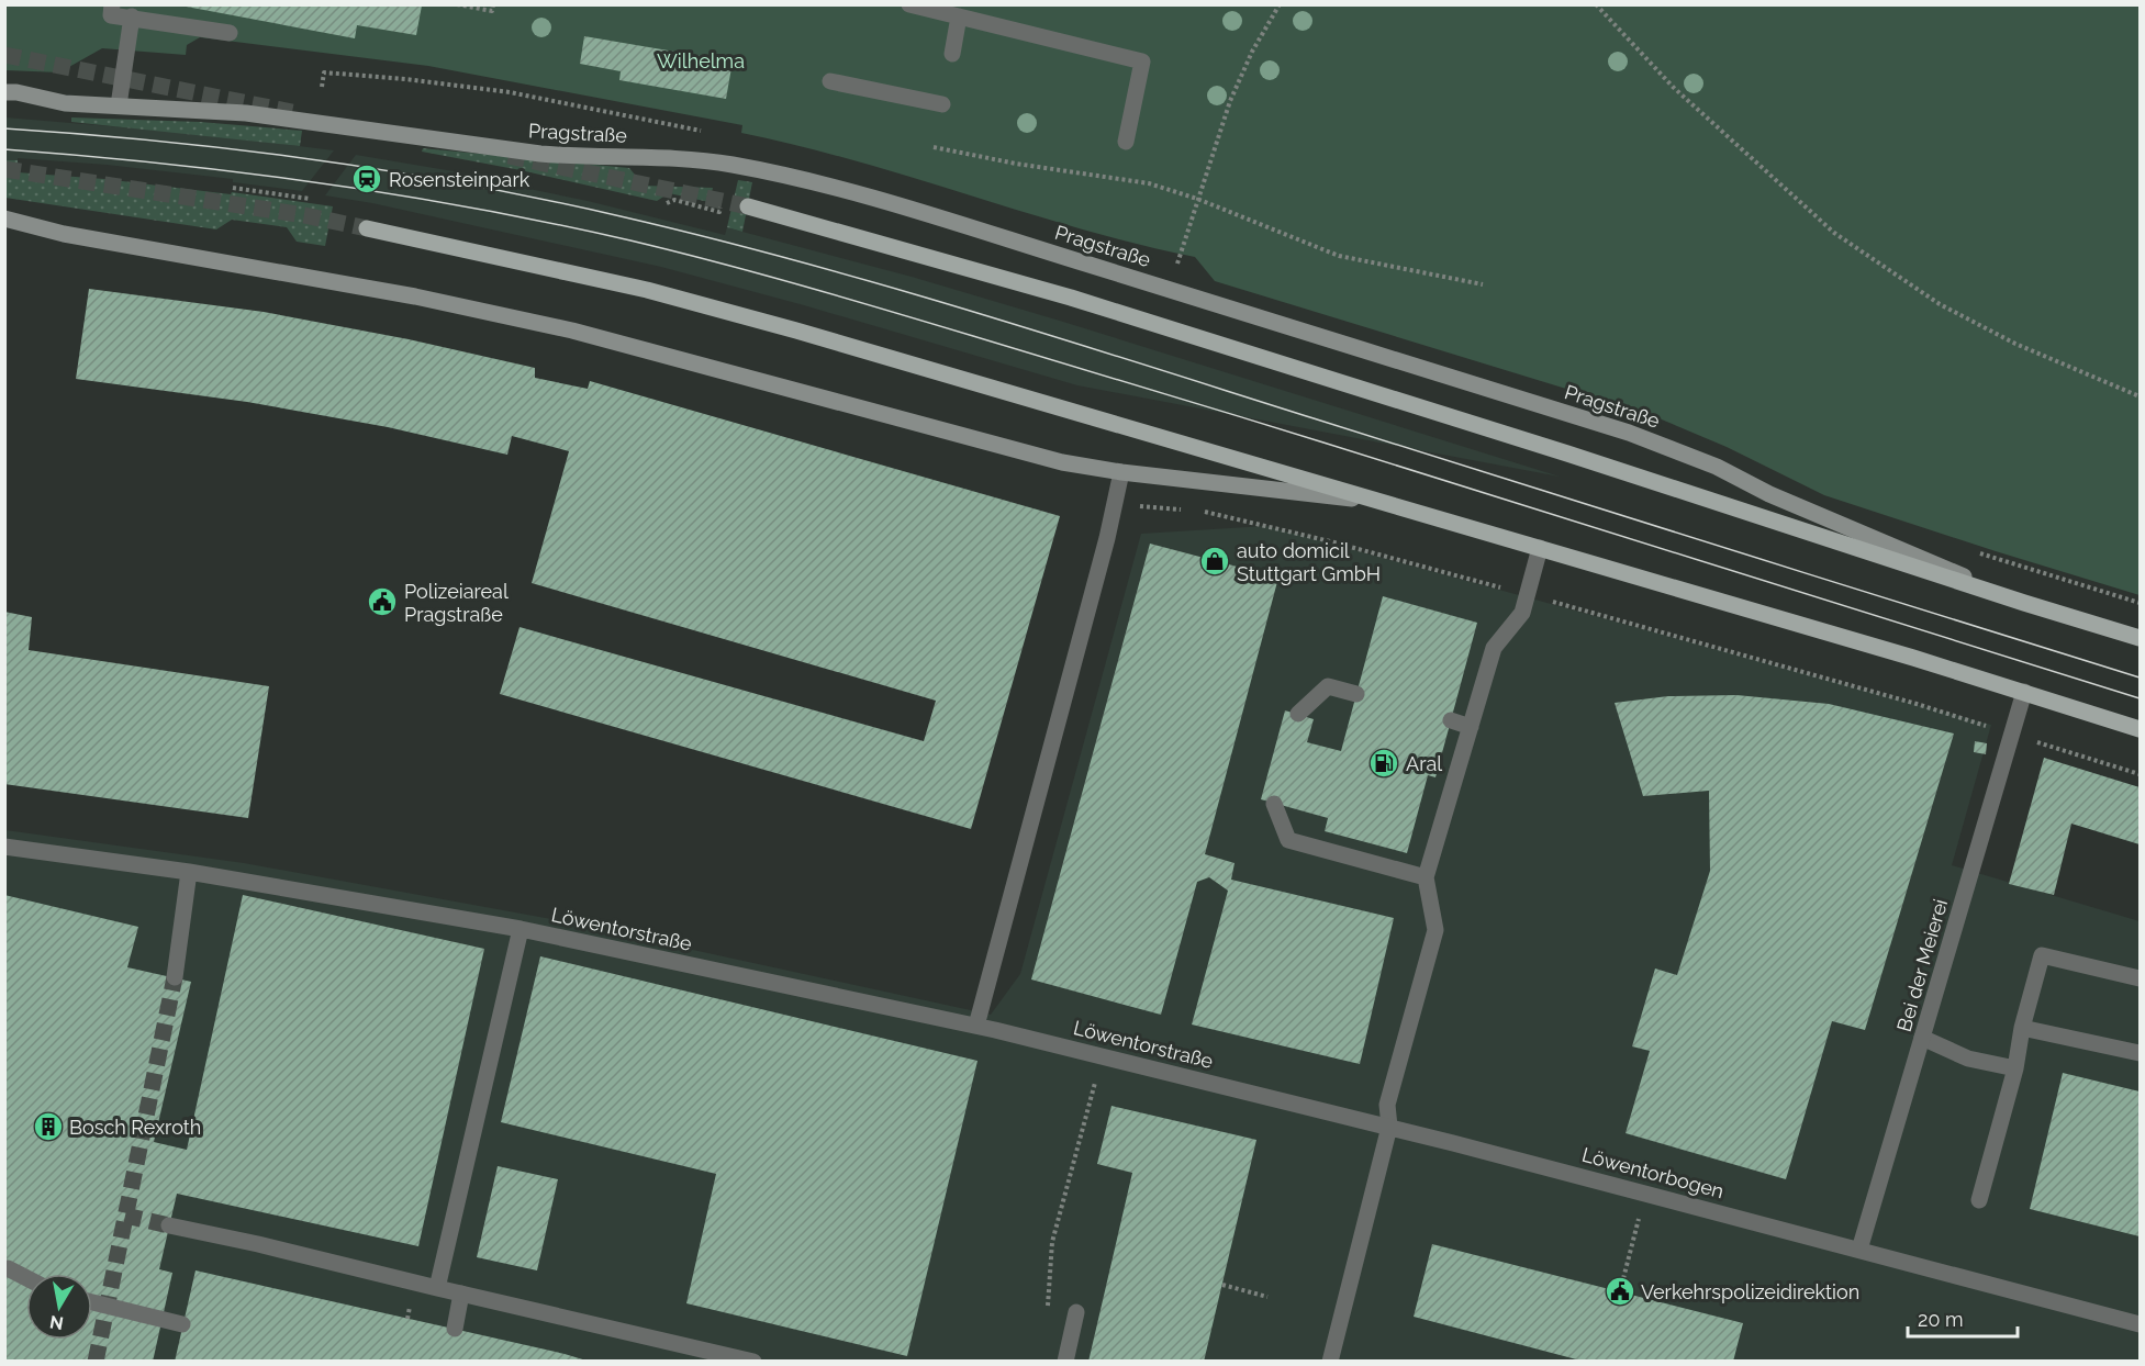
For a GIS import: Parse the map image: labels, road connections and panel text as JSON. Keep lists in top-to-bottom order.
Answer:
{
  "streets": {
    "main road": ["Pragstraße"],
    "street": ["Löwentorstraße", "Bei der Meierei", "Löwentorbogen"]
  },
  "crossings": [
    ["Löwentorstraße", "Löwentorbogen"],
    ["Bei der Meierei", "Löwentorbogen"]
  ],
  "parks": ["Wilhelma"],
  "places": {
    "station": ["Rosensteinpark"],
    "shop": ["auto domicil Stuttgart GmbH"],
    "public building": ["Polizeiareal Pragstraße", "Verkehrspolizeidirektion"],
    "fuel station": ["Aral"],
    "building": ["Bosch Rexroth"]
  },
  "scale_bar": "20 m",
  "north": "bottom"
}
